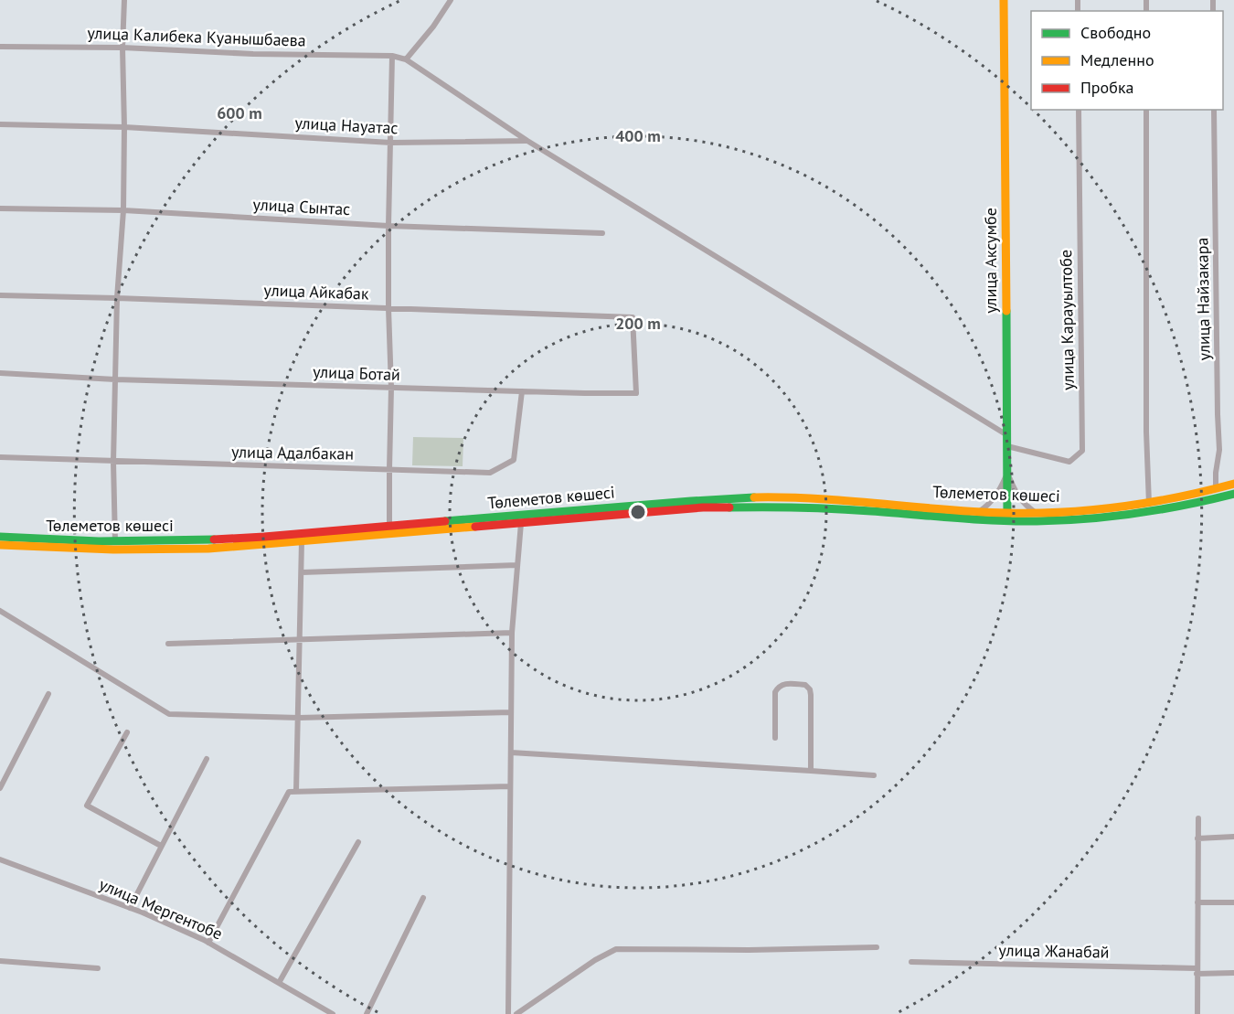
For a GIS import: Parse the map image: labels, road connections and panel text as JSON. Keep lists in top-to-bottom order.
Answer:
{
  "streets": {
    "main road": ["улица Аксумбе", "Төлеметов көшесі"],
    "street": [
      "улица Калибека Куанышбаева",
      "улица Науатас",
      "улица Сынтас",
      "улица Айкабак",
      "улица Найзакара",
      "улица Карауылтобе",
      "улица Ботай",
      "улица Адалбакан",
      "улица Мергентобе",
      "улица Жанабай"
    ]
  },
  "crossings": [
    ["улица Калибека Куанышбаева", "улица Науатас"],
    ["улица Калибека Куанышбаева", "улица Аксумбе"],
    ["улица Аксумбе", "улица Карауылтобе"],
    ["улица Аксумбе", "Төлеметов көшесі"],
    ["улица Айкабак", "улица Ботай"],
    ["улица Найзакара", "Төлеметов көшесі"],
    ["улица Ботай", "улица Адалбакан"]
  ],
  "legend": ["Свободно", "Медленно", "Пробка"],
  "rings": ["600 m", "400 m", "200 m"]
}
